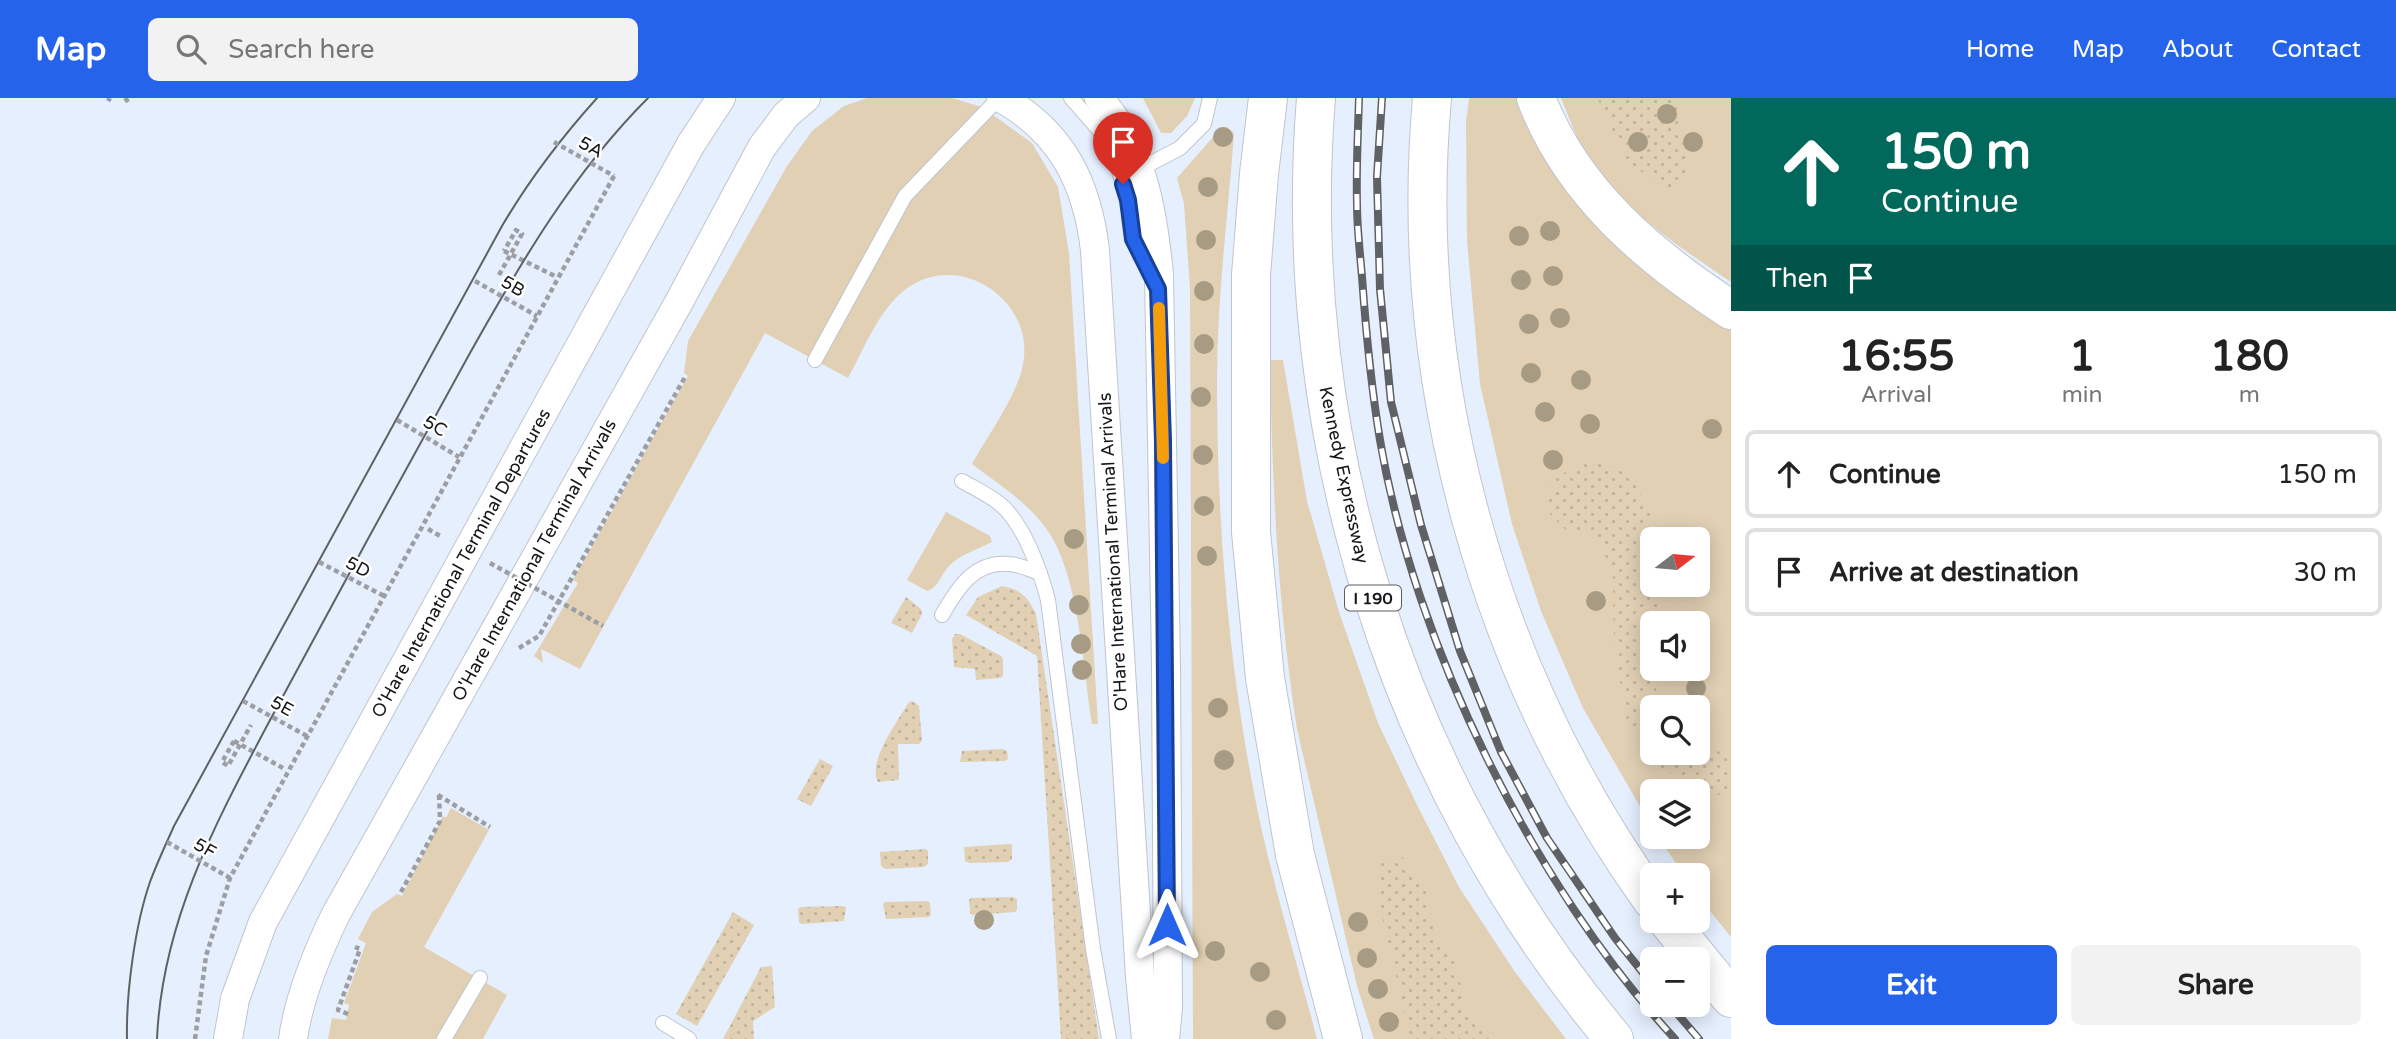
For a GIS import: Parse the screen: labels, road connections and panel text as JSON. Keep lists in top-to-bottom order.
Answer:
{
  "streets": {
    "highway": ["Kennedy Expressway", "I 190"],
    "street": ["O'Hare International Terminal Arrivals", "O'Hare International Terminal Departures"],
    "path": [
      "5A",
      "5B",
      "5C",
      "5D",
      "5E",
      "5F"
    ]
  },
  "crossings": [
    ["5A", "5B"]
  ],
  "north": "right",
  "page": {
    "header": "Map",
    "search": "Search here",
    "nav": [
      "Home",
      "Map",
      "About",
      "Contact"
    ],
    "turn": ["150 m", "Continue"],
    "then": "Then",
    "eta": [
      "16:55",
      "Arrival",
      "1",
      "min",
      "180",
      "m"
    ],
    "list": [
      {
        "name": "Continue",
        "value": "150 m"
      },
      {
        "name": "Arrive at destination",
        "value": "30 m"
      }
    ],
    "map_buttons": ["+", "−"],
    "buttons": ["Exit", "Share"]
  }
}
